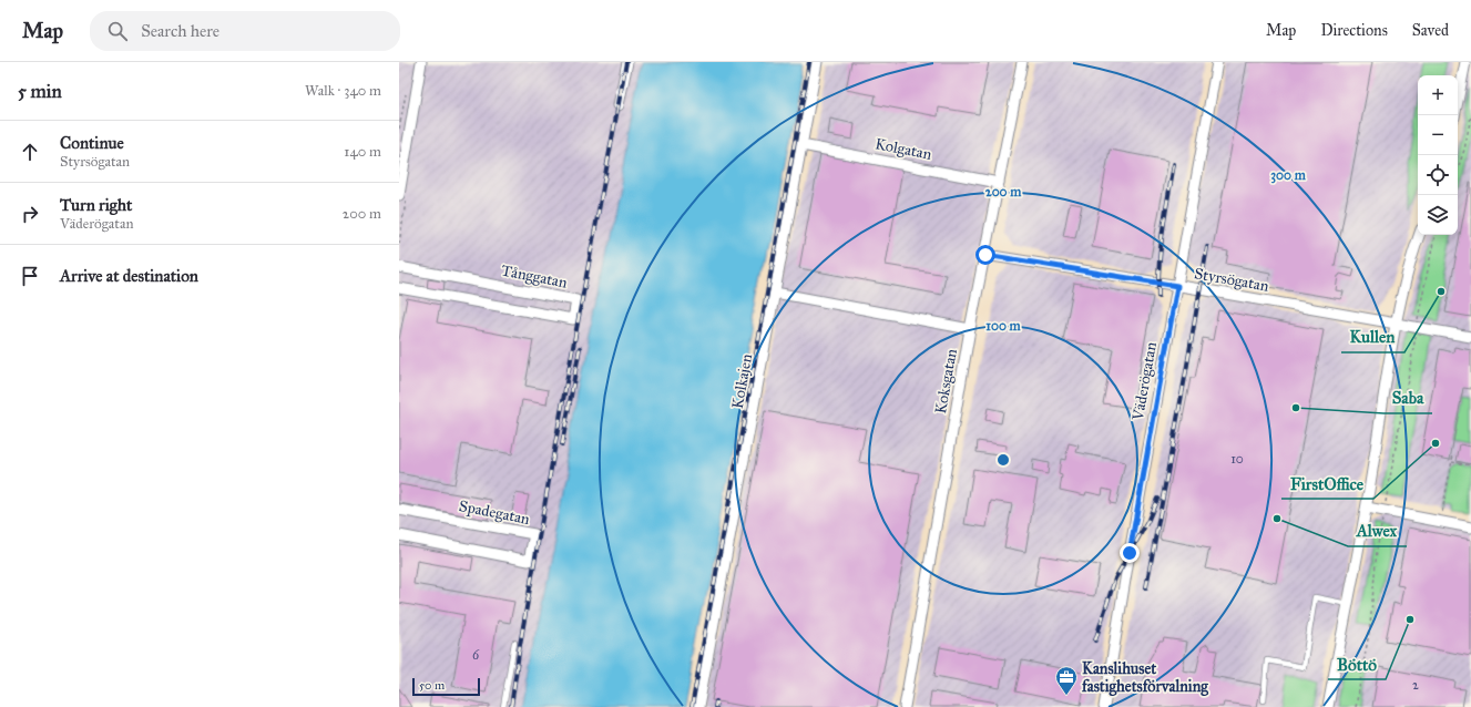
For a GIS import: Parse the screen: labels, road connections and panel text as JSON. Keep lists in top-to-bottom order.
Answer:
{
  "streets": {
    "street": [
      "Kolgatan",
      "Tånggatan",
      "Styrsögatan",
      "Kolkajen",
      "Koksgatan",
      "Väderögatan",
      "Spadegatan"
    ]
  },
  "crossings": [
    ["Kolgatan", "Kolkajen"],
    ["Kolgatan", "Koksgatan"],
    ["Styrsögatan", "Koksgatan"],
    ["Styrsögatan", "Väderögatan"]
  ],
  "places": {
    "other": [
      "Kullen",
      "Saba",
      "FirstOffice",
      "Alwex",
      "Böttö"
    ],
    "office": ["Kanslihuset fastighetsförvalning"]
  },
  "house_numbers": ["10", "6", "2"],
  "scale_bar": "50 m",
  "page": {
    "header": "Map",
    "search": "Search here",
    "nav": ["Map", "Directions", "Saved"],
    "heading": ["5 min", "Walk · 340 m"],
    "map_buttons": ["+", "−"],
    "list": [
      ["Continue", "Styrsögatan", "140 m"],
      ["Turn right", "Väderögatan", "200 m"],
      "Arrive at destination"
    ],
    "scale": "50 m"
  },
  "rings": ["300 m", "200 m", "100 m"]
}
